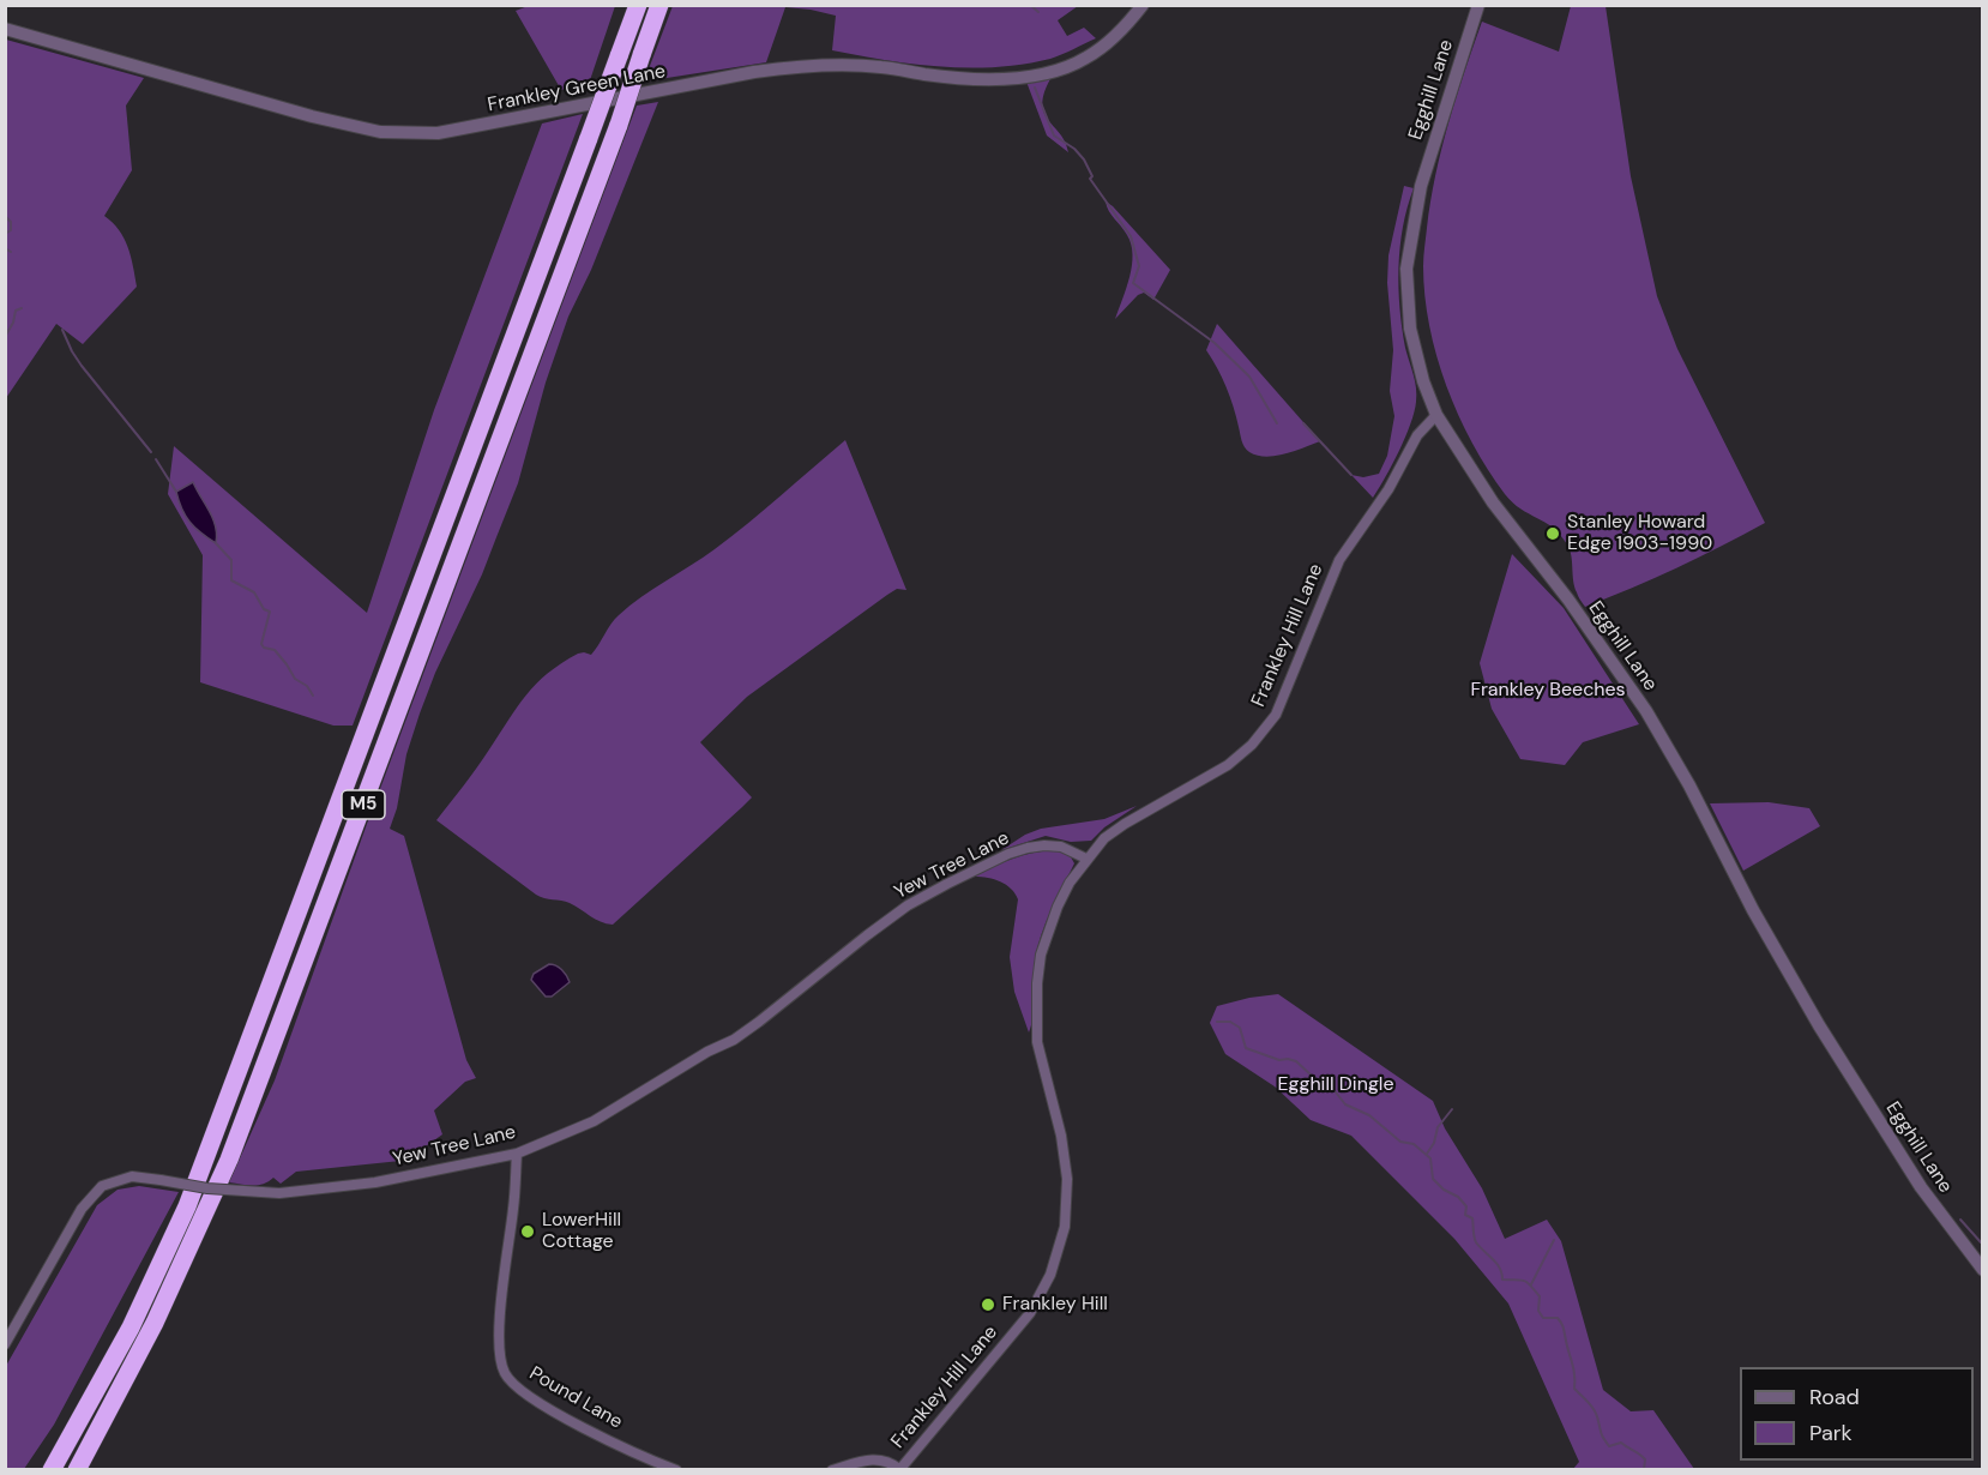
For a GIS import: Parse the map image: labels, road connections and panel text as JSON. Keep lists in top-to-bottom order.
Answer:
{
  "streets": {
    "highway": ["M5"],
    "street": [
      "Frankley Green Lane",
      "Egghill Lane",
      "Frankley Hill Lane",
      "Yew Tree Lane",
      "Pound Lane"
    ]
  },
  "crossings": [
    ["Egghill Lane", "Frankley Hill Lane"],
    ["Frankley Hill Lane", "Yew Tree Lane"],
    ["Yew Tree Lane", "Pound Lane"]
  ],
  "parks": ["Frankley Beeches", "Egghill Dingle"],
  "places": ["Stanley Howard Edge 1903-1990", "LowerHill Cottage", "Frankley Hill"],
  "legend": ["Road", "Park"]
}
